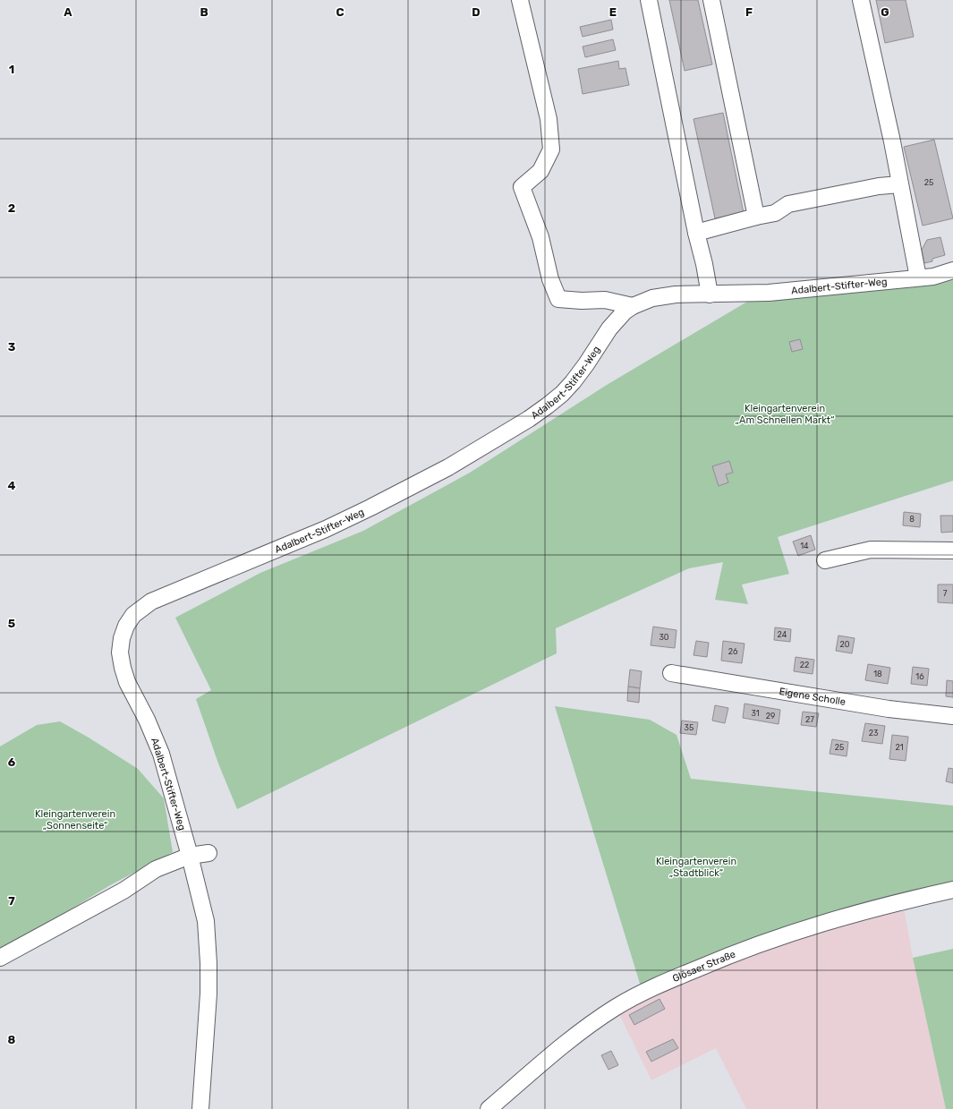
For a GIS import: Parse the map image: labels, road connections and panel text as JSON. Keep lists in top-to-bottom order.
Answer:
{
  "streets": {
    "street": ["Adalbert-Stifter-Weg", "Eigene Scholle", "Glösaer Straße"]
  },
  "parks": ["Kleingartenverein „Am Schnellen Markt“", "Kleingartenverein „Sonnenseite“", "Kleingartenverein „Stadtblick“"],
  "house_numbers": [
    "25",
    "8",
    "14",
    "7",
    "24",
    "30",
    "20",
    "26",
    "22",
    "18",
    "16",
    "31",
    "29",
    "27",
    "35",
    "23",
    "25",
    "21"
  ],
  "grid": {
    "columns": [
      "A",
      "B",
      "C",
      "D",
      "E",
      "F",
      "G"
    ],
    "rows": [
      "1",
      "2",
      "3",
      "4",
      "5",
      "6",
      "7",
      "8"
    ]
  }
}
